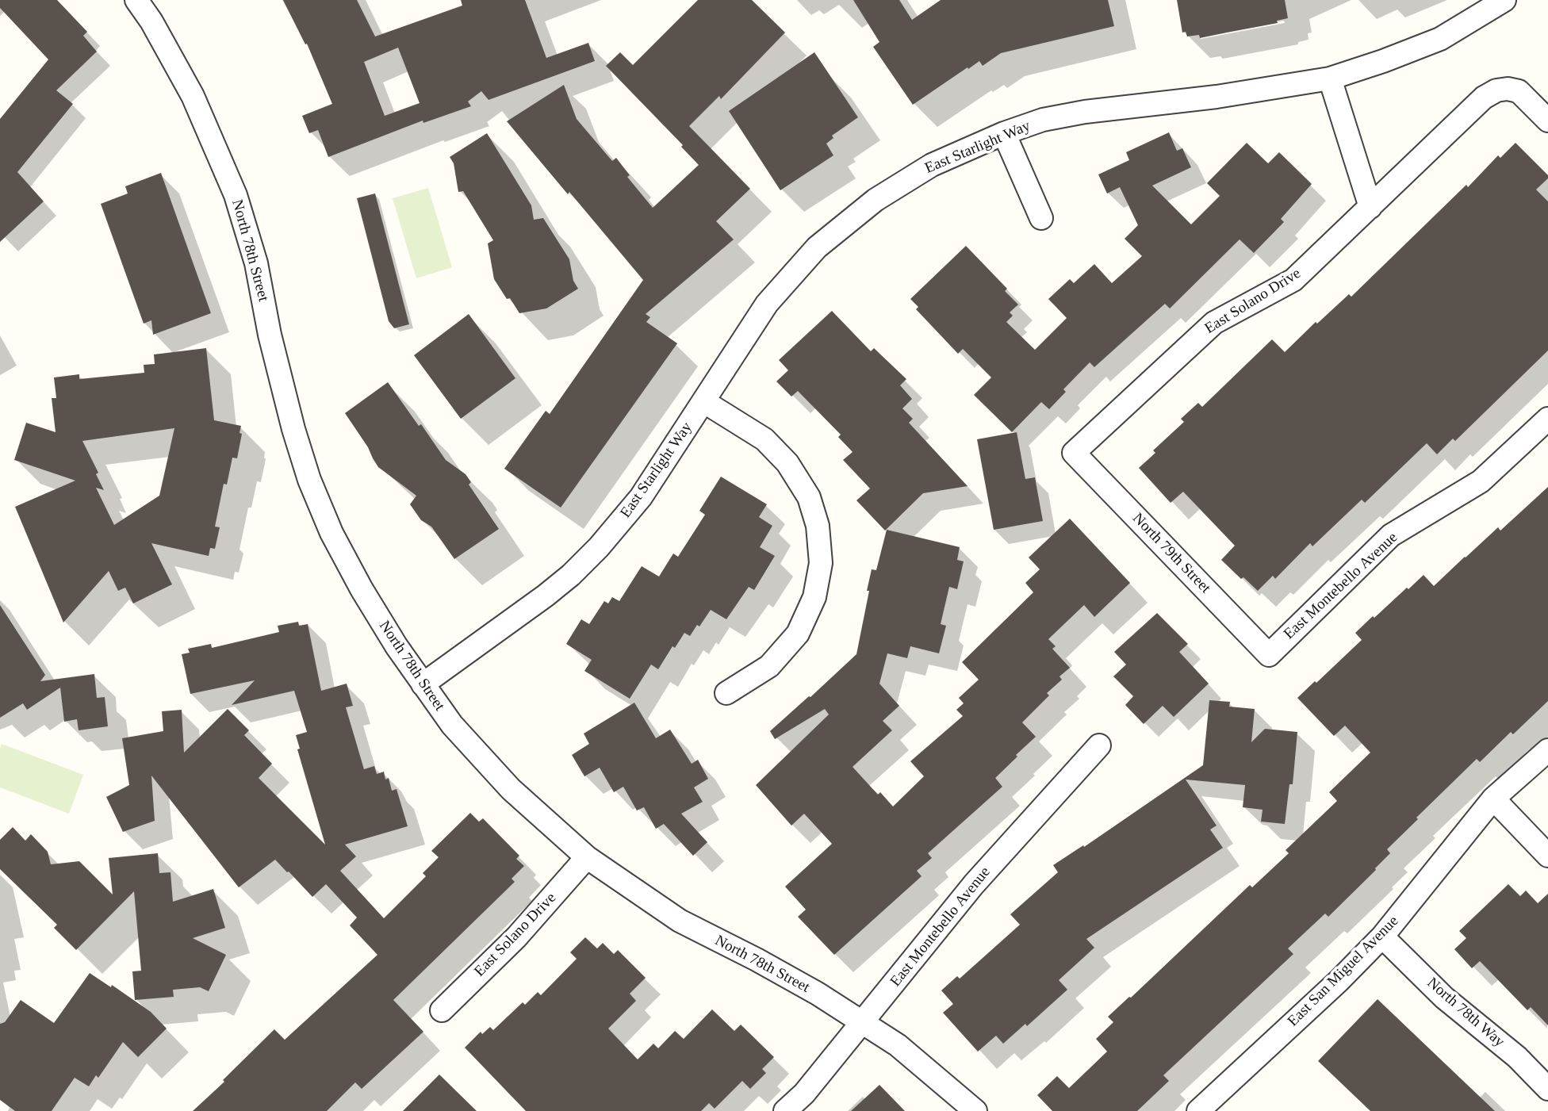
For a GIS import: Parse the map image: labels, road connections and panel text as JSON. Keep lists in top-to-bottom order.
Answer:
{
  "streets": {
    "street": [
      "East Starlight Way",
      "North 78th Street",
      "East Solano Drive",
      "North 79th Street",
      "East Montebello Avenue",
      "East San Miguel Avenue",
      "North 78th Way"
    ]
  },
  "crossings": [
    ["East Starlight Way", "North 78th Street"],
    ["North 78th Street", "East Solano Drive"],
    ["North 78th Street", "East Montebello Avenue"],
    ["East Solano Drive", "North 79th Street"],
    ["North 79th Street", "East Montebello Avenue"],
    ["East San Miguel Avenue", "North 78th Way"]
  ]
}
